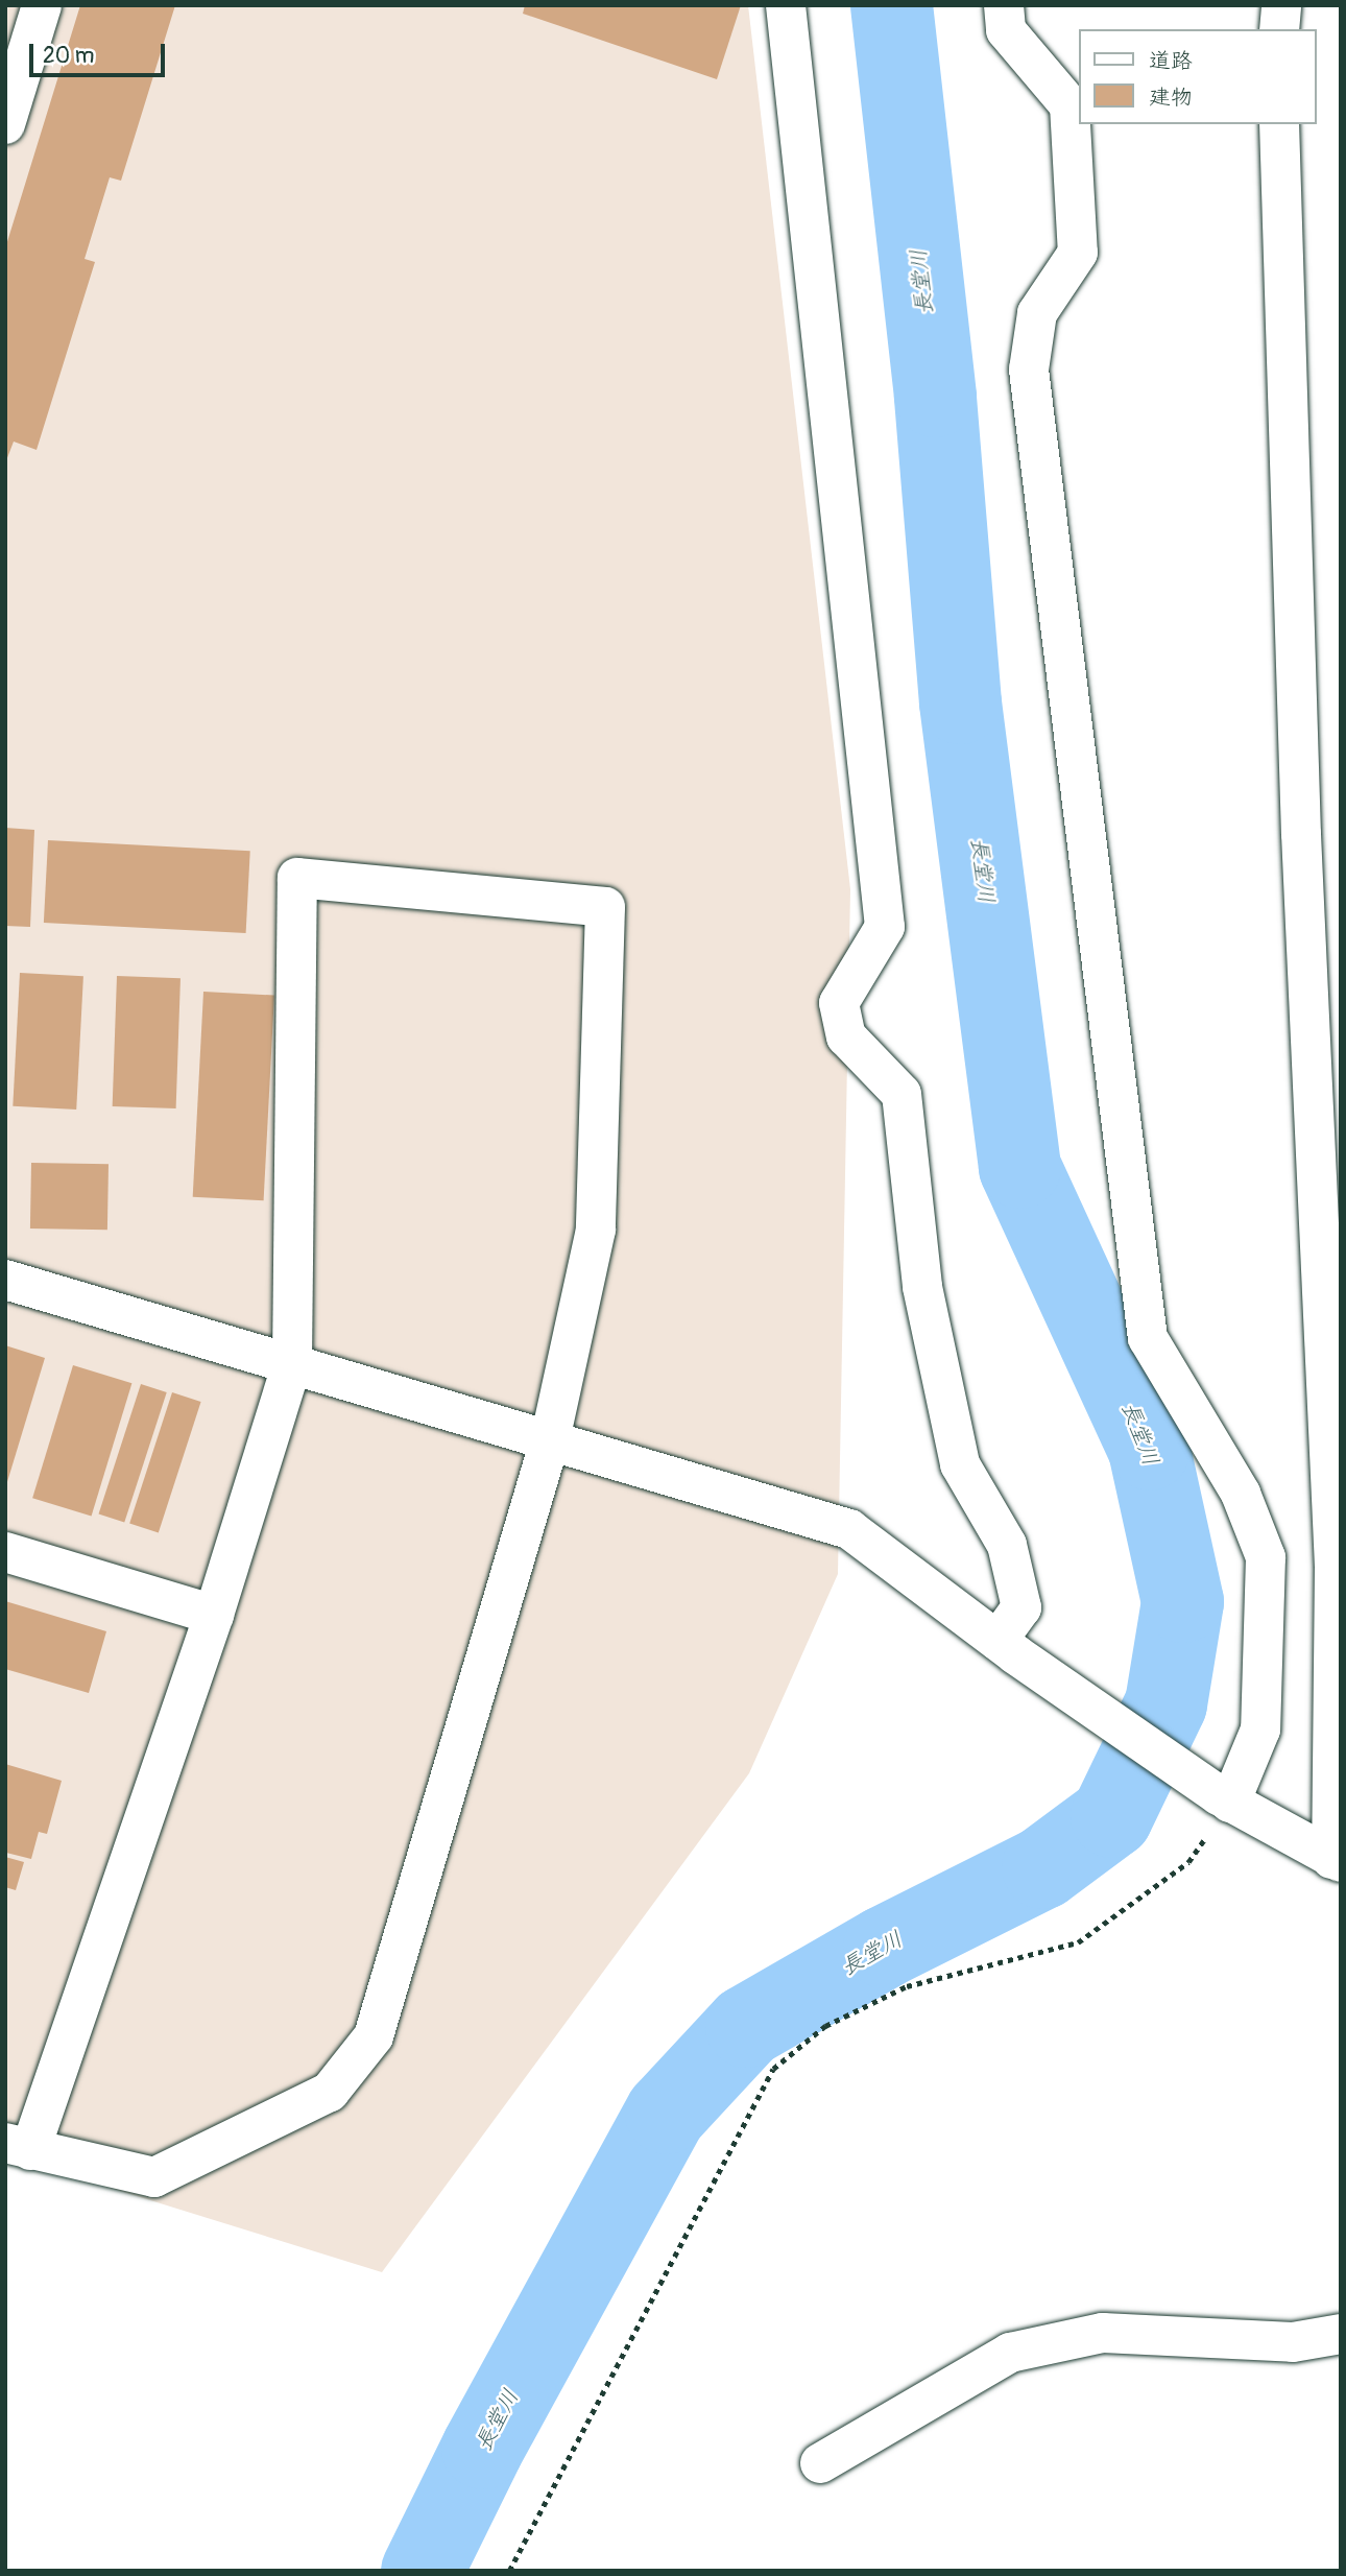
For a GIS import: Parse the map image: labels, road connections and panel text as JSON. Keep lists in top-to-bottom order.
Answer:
{
  "water": ["長堂川"],
  "legend": ["道路", "建物"],
  "scale_bar": "20 m"
}
